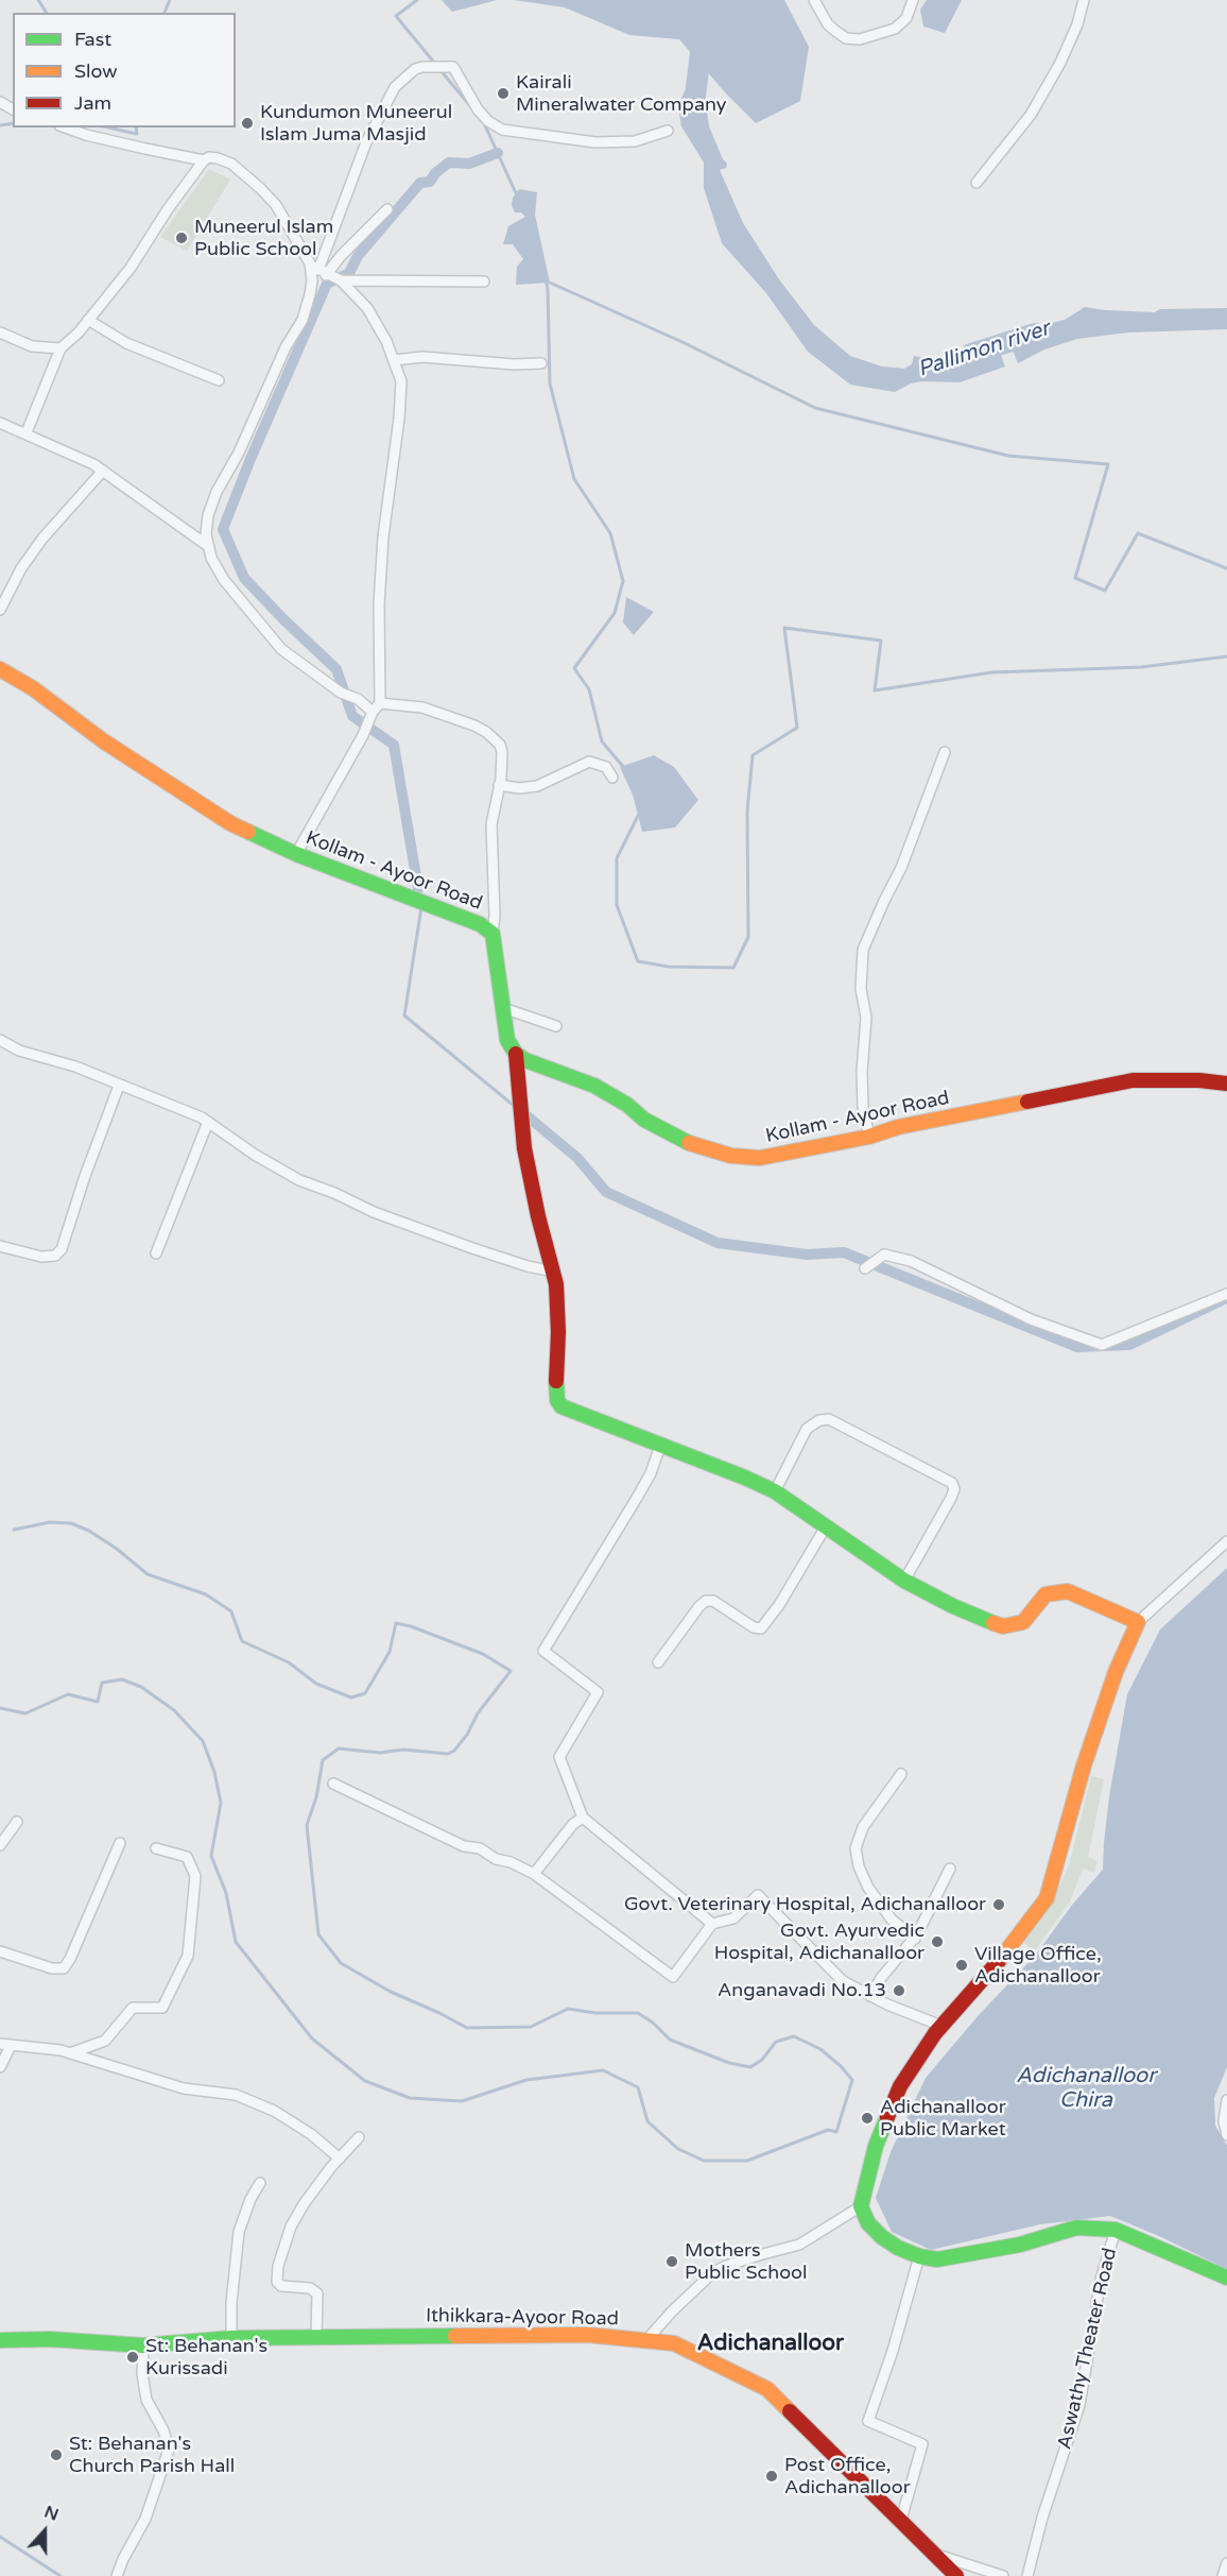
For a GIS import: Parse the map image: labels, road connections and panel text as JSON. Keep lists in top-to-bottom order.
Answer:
{
  "streets": {
    "main road": ["Kollam - Ayoor Road", "Ithikkara-Ayoor Road"],
    "street": ["Aswathy Theater Road"]
  },
  "districts": ["Adichanalloor"],
  "water": ["Pallimon river", "Adichanalloor Chira"],
  "places": [
    "Kairali Mineralwater Company",
    "Kundumon Muneerul Islam Juma Masjid",
    "Muneerul Islam Public School",
    "Govt. Veterinary Hospital, Adichanalloor",
    "Govt. Ayurvedic Hospital, Adichanalloor",
    "Village Office, Adichanalloor",
    "Anganavadi No.13",
    "Adichanalloor Public Market",
    "Mothers Public School",
    "St: Behanan's Kurissadi",
    "St: Behanan's Church Parish Hall",
    "Post Office, Adichanalloor"
  ],
  "legend": ["Fast", "Slow", "Jam"],
  "north": "top"
}
